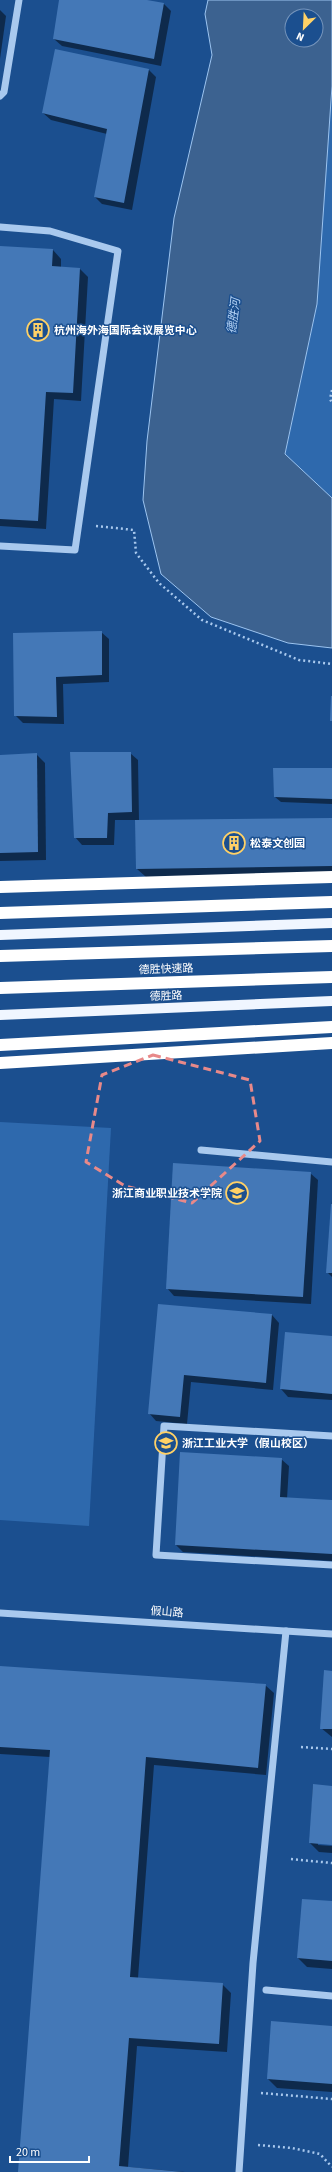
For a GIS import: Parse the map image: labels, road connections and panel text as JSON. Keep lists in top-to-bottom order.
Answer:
{
  "streets": {
    "highway": ["德胜快速路"],
    "main road": ["德胜路"],
    "street": ["假山路"]
  },
  "water": ["德胜河"],
  "places": {
    "building": ["杭州海外海国际会议展览中心", "松泰文创园"],
    "school or university": ["浙江商业职业技术学院", "浙江工业大学（假山校区）"]
  },
  "scale_bar": "20 m",
  "north": "bottom left"
}
